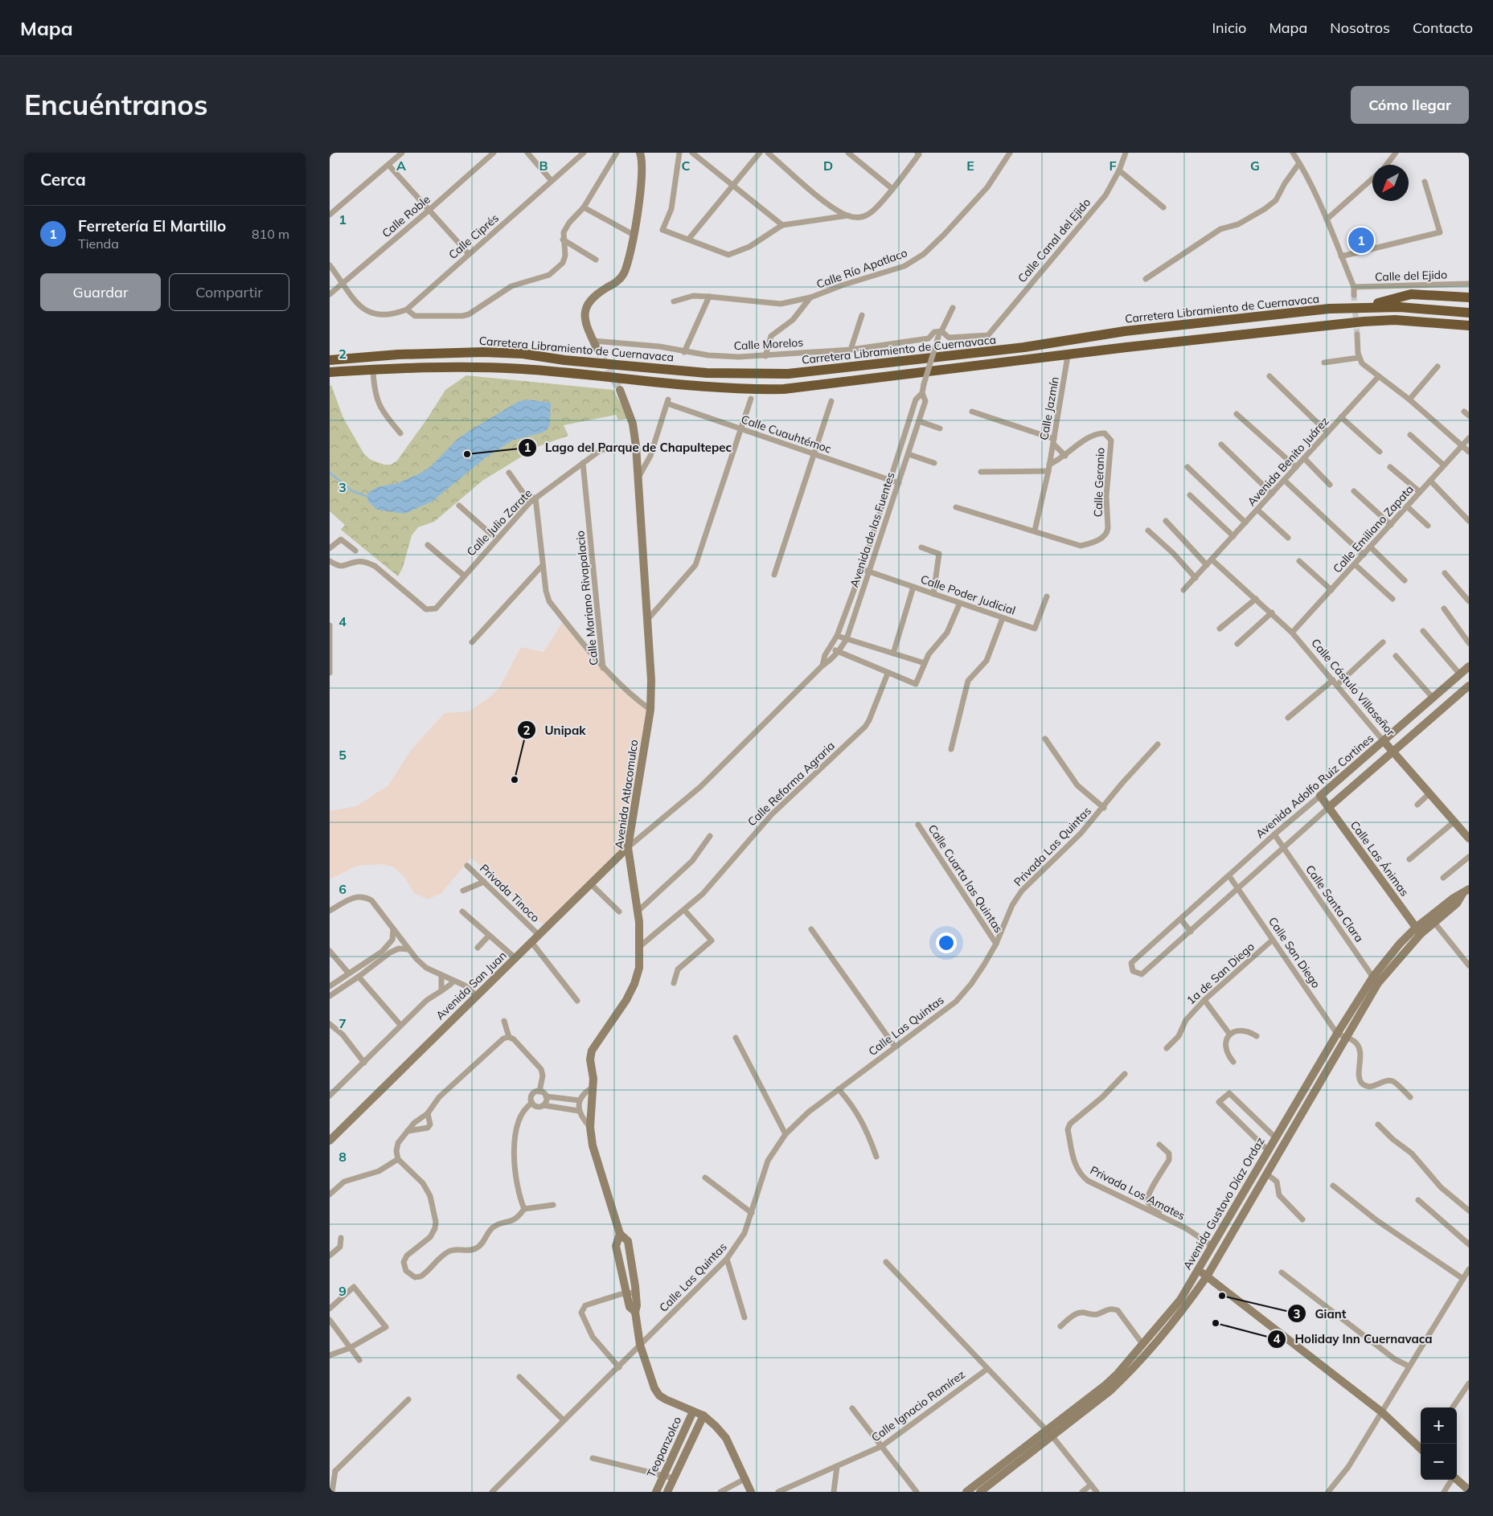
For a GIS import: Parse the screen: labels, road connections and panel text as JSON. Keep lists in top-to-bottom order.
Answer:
{
  "streets": {
    "highway": ["Carretera Libramiento de Cuernavaca"],
    "street": [
      "Calle Roble",
      "Calle Ciprés",
      "Calle Canal del Ejido",
      "Calle Río Apatlaco",
      "Calle del Ejido",
      "Calle Morelos",
      "Calle Jazmín",
      "Calle Cuauhtémoc",
      "Avenida Benito Juárez",
      "Calle Geranio",
      "Calle Julio Zarate",
      "Calle Emiliano Zapata",
      "Avenida de las Fuentes",
      "Calle Poder Judicial",
      "Calle Mariano Rivapalacio",
      "Calle Cástulo Villaseñor",
      "Calle Reforma Agraria",
      "Avenida Adolfo Ruiz Cortines",
      "Avenida Atlacomulco",
      "Privada Las Quintas",
      "Calle Las Ánimas",
      "Calle Cuarta las Quintas",
      "Privada Tinoco",
      "Calle Santa Clara",
      "Calle San Diego",
      "1a de San Diego",
      "Avenida San Juan",
      "Calle Las Quintas",
      "Privada Los Amates",
      "Avenida Gustavo Díaz Ordaz",
      "Calle Ignacio Ramírez",
      "Teopanzolco"
    ]
  },
  "crossings": [
    ["Calle Roble", "Calle Ciprés"],
    ["Calle Canal del Ejido", "Calle Morelos"],
    ["Calle Canal del Ejido", "Avenida de las Fuentes"],
    ["Calle Morelos", "Avenida de las Fuentes"],
    ["Calle Jazmín", "Calle Geranio"],
    ["Calle Cuauhtémoc", "Avenida de las Fuentes"],
    ["Calle Cuauhtémoc", "Avenida Atlacomulco"],
    ["Avenida Benito Juárez", "Calle Cástulo Villaseñor"],
    ["Calle Julio Zarate", "Calle Mariano Rivapalacio"],
    ["Calle Julio Zarate", "Avenida Atlacomulco"],
    ["Calle Emiliano Zapata", "Calle Cástulo Villaseñor"],
    ["Avenida de las Fuentes", "Calle Poder Judicial"],
    ["Avenida de las Fuentes", "Avenida Atlacomulco"],
    ["Avenida de las Fuentes", "Avenida San Juan"],
    ["Calle Mariano Rivapalacio", "Avenida Atlacomulco"],
    ["Calle Cástulo Villaseñor", "Avenida Adolfo Ruiz Cortines"],
    ["Calle Reforma Agraria", "Avenida Atlacomulco"],
    ["Avenida Adolfo Ruiz Cortines", "Calle Las Ánimas"],
    ["Avenida Adolfo Ruiz Cortines", "Calle Santa Clara"],
    ["Avenida Adolfo Ruiz Cortines", "Calle San Diego"],
    ["Avenida Atlacomulco", "Avenida San Juan"],
    ["Avenida Atlacomulco", "Calle Las Quintas"],
    ["Avenida Atlacomulco", "Teopanzolco"],
    ["Privada Las Quintas", "Calle Cuarta las Quintas"],
    ["Privada Las Quintas", "Calle Las Quintas"],
    ["Calle Las Ánimas", "Avenida Gustavo Díaz Ordaz"],
    ["Calle Cuarta las Quintas", "Calle Las Quintas"],
    ["Privada Tinoco", "Avenida San Juan"],
    ["Calle Santa Clara", "Avenida Gustavo Díaz Ordaz"],
    ["Calle San Diego", "1a de San Diego"],
    ["Calle San Diego", "Avenida Gustavo Díaz Ordaz"],
    ["Privada Los Amates", "Avenida Gustavo Díaz Ordaz"]
  ],
  "places": [
    "Lago del Parque de Chapultepec",
    "Unipak",
    "Giant",
    "Holiday Inn Cuernavaca"
  ],
  "north": "bottom left",
  "page": {
    "header": "Mapa",
    "nav": [
      "Inicio",
      "Mapa",
      "Nosotros",
      "Contacto"
    ],
    "buttons": [
      "Cómo llegar",
      ["Guardar", "Compartir"]
    ],
    "title": "Encuéntranos",
    "heading": "Cerca",
    "list": [
      {
        "mark": "1",
        "name": "Ferretería El Martillo",
        "note": "Tienda",
        "value": "810 m"
      }
    ],
    "pins": "1",
    "map_buttons": ["+", "−"]
  },
  "grid": {
    "columns": [
      "A",
      "B",
      "C",
      "D",
      "E",
      "F",
      "G"
    ],
    "rows": [
      "1",
      "2",
      "3",
      "4",
      "5",
      "6",
      "7",
      "8",
      "9"
    ]
  }
}
